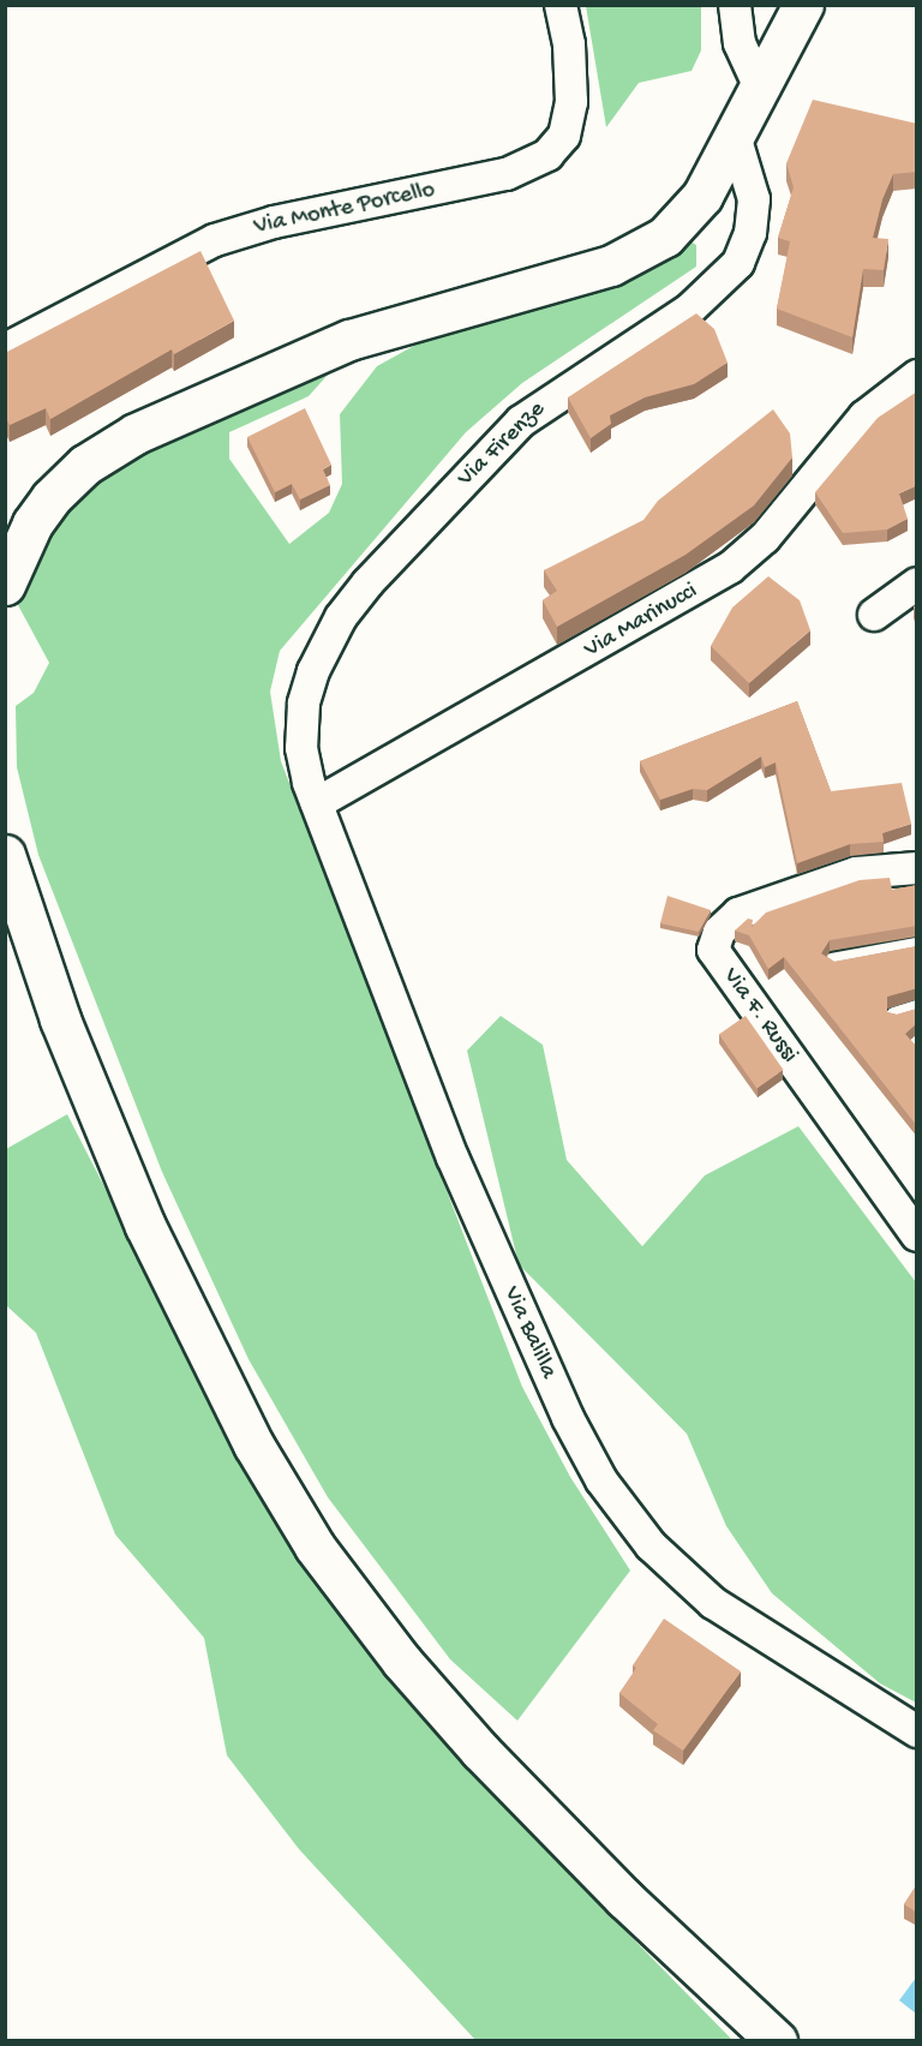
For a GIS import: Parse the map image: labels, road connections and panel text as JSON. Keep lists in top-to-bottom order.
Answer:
{
  "streets": {
    "street": [
      "Via Monte Porcello",
      "Via Firenze",
      "Via Marinucci",
      "Via F. Russi",
      "Via Balilla"
    ]
  },
  "crossings": [
    ["Via Firenze", "Via Marinucci"],
    ["Via Firenze", "Via Balilla"],
    ["Via Marinucci", "Via Balilla"]
  ]
}
